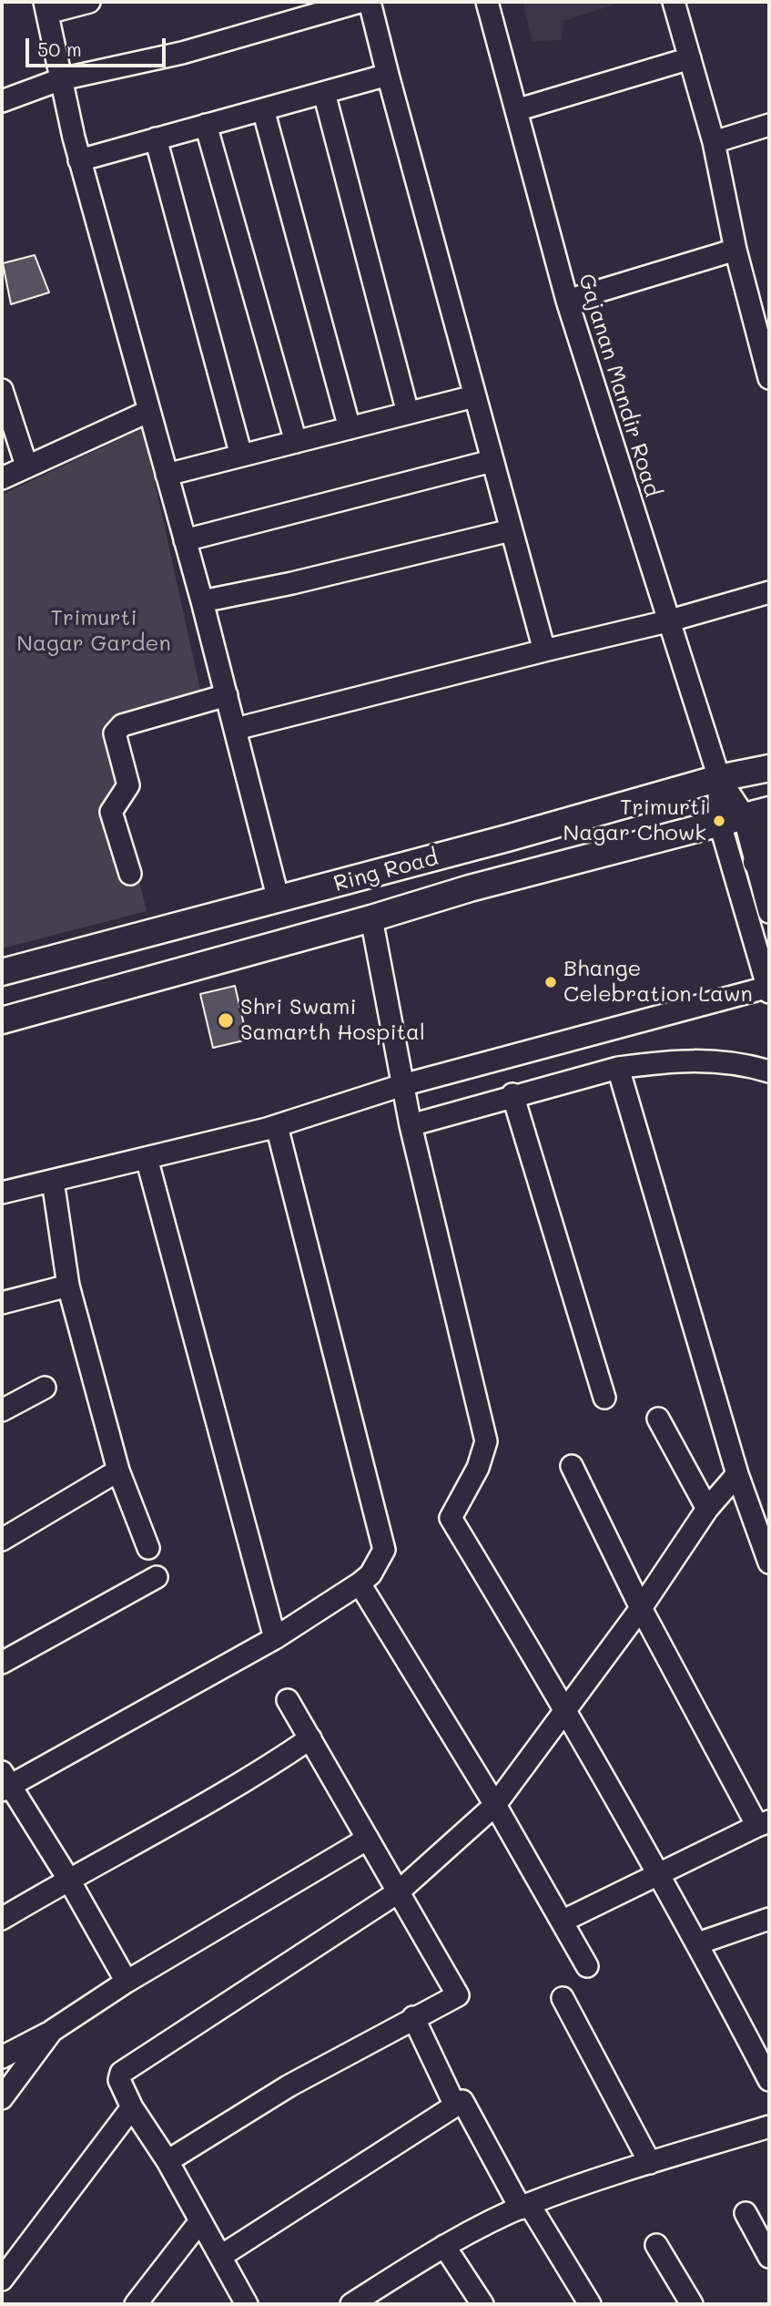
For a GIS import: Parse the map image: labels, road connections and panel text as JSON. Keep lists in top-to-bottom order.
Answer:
{
  "streets": {
    "main road": ["Ring Road"],
    "street": ["Gajanan Mandir Road"]
  },
  "crossings": [
    ["Gajanan Mandir Road", "Ring Road"]
  ],
  "parks": ["Trimurti Nagar Garden"],
  "places": ["Trimurti Nagar Chowk", "Bhange Celebration Lawn", "Shri Swami Samarth Hospital"],
  "scale_bar": "50 m"
}
